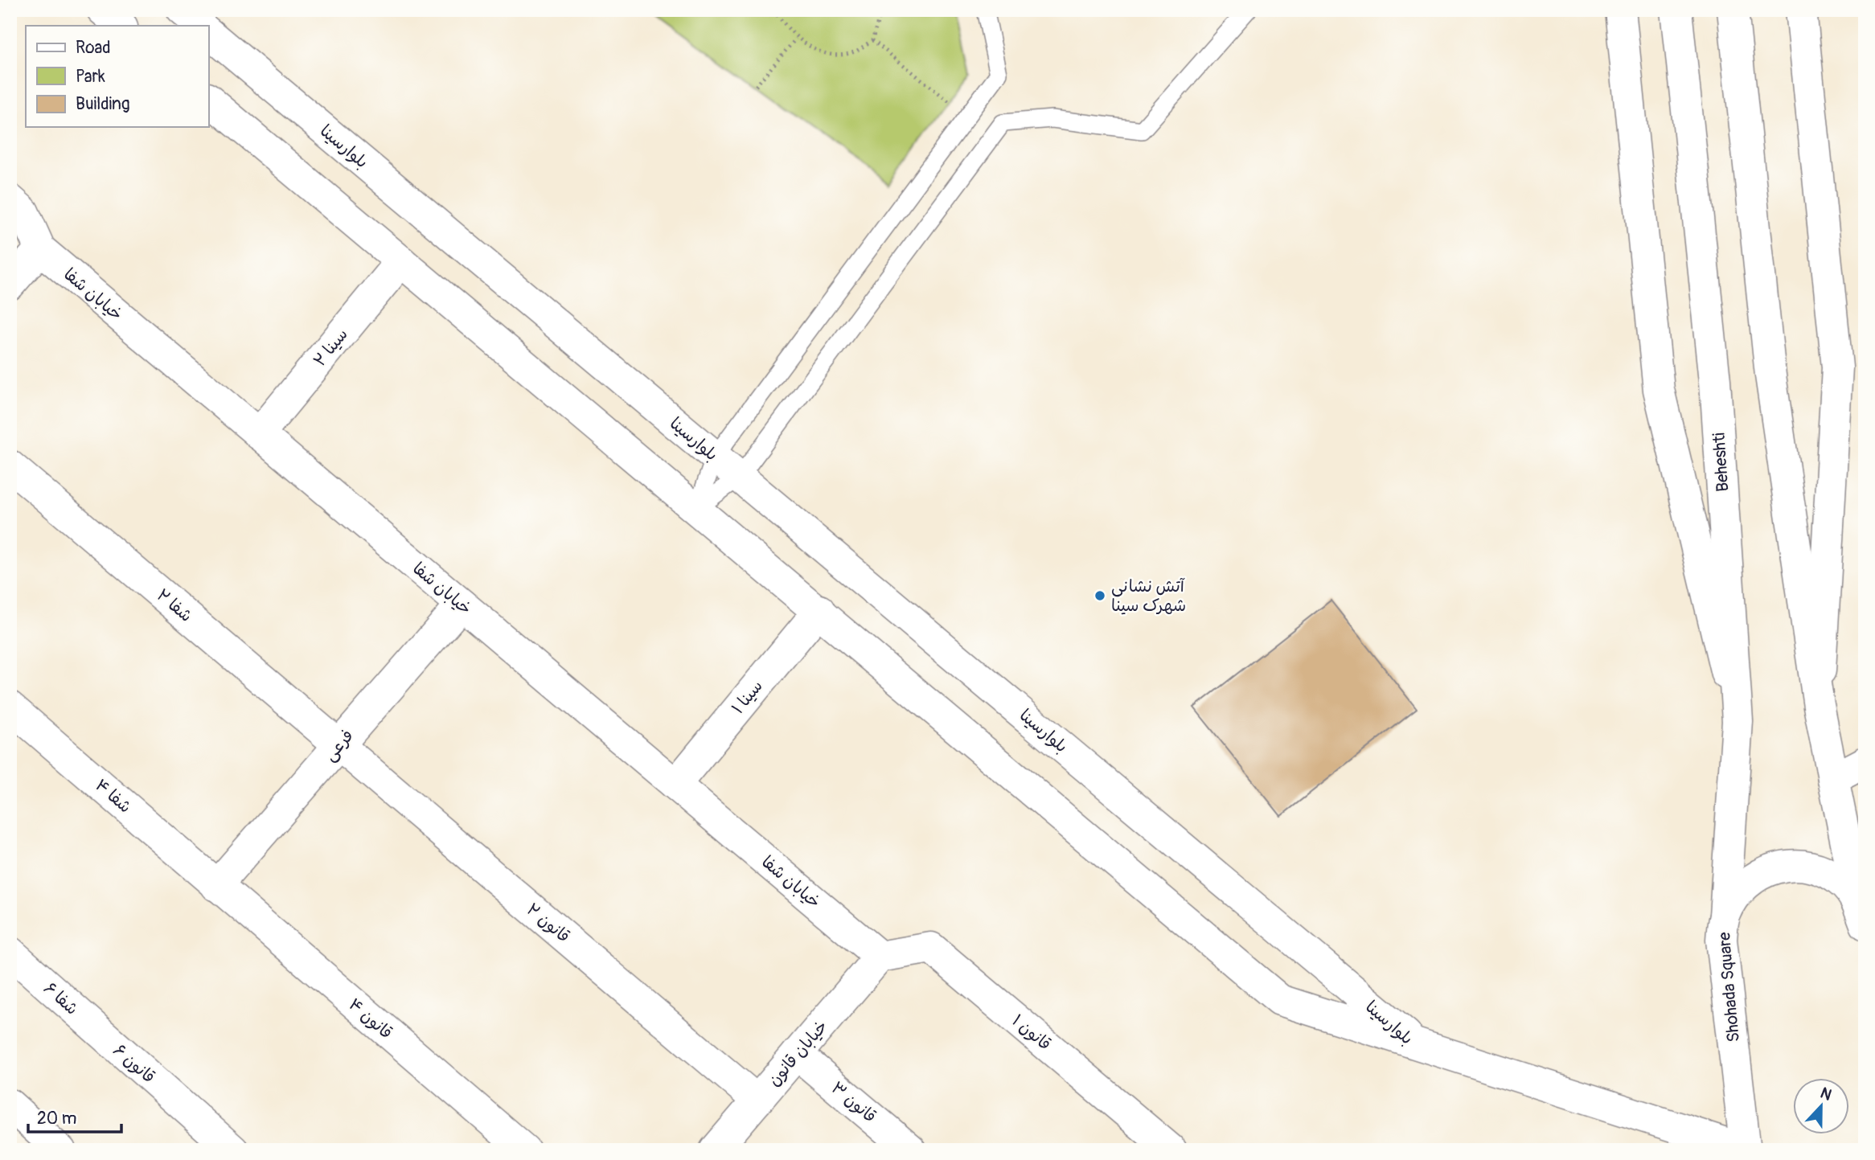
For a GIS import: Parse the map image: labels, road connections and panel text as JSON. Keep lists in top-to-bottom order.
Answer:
{
  "streets": {
    "main road": [
      "بلوارسینا",
      "خیابان شفا",
      "سینا ۲",
      "Beheshti",
      "شفا ۲",
      "سینا ۱",
      "فرعی",
      "شفا ۴",
      "قانون ۲",
      "Shohada Square",
      "شفا ۶",
      "قانون ۴",
      "قانون ۱",
      "خیابان قانون",
      "قانون ۶",
      "قانون ۳"
    ]
  },
  "crossings": [
    ["بلوارسینا", "سینا ۲"],
    ["بلوارسینا", "سینا ۱"],
    ["خیابان شفا", "سینا ۲"],
    ["خیابان شفا", "سینا ۱"],
    ["خیابان شفا", "فرعی"],
    ["خیابان شفا", "قانون ۱"],
    ["خیابان شفا", "خیابان قانون"],
    ["Beheshti", "Shohada Square"],
    ["شفا ۲", "فرعی"],
    ["شفا ۲", "قانون ۲"],
    ["فرعی", "شفا ۴"],
    ["فرعی", "قانون ۲"],
    ["فرعی", "قانون ۴"],
    ["شفا ۴", "قانون ۴"],
    ["قانون ۲", "خیابان قانون"],
    ["شفا ۶", "قانون ۶"],
    ["قانون ۱", "خیابان قانون"],
    ["خیابان قانون", "قانون ۳"]
  ],
  "places": ["آتش نشانی شهرک سینا"],
  "legend": ["Road", "Park", "Building"],
  "scale_bar": "20 m",
  "north": "top"
}
